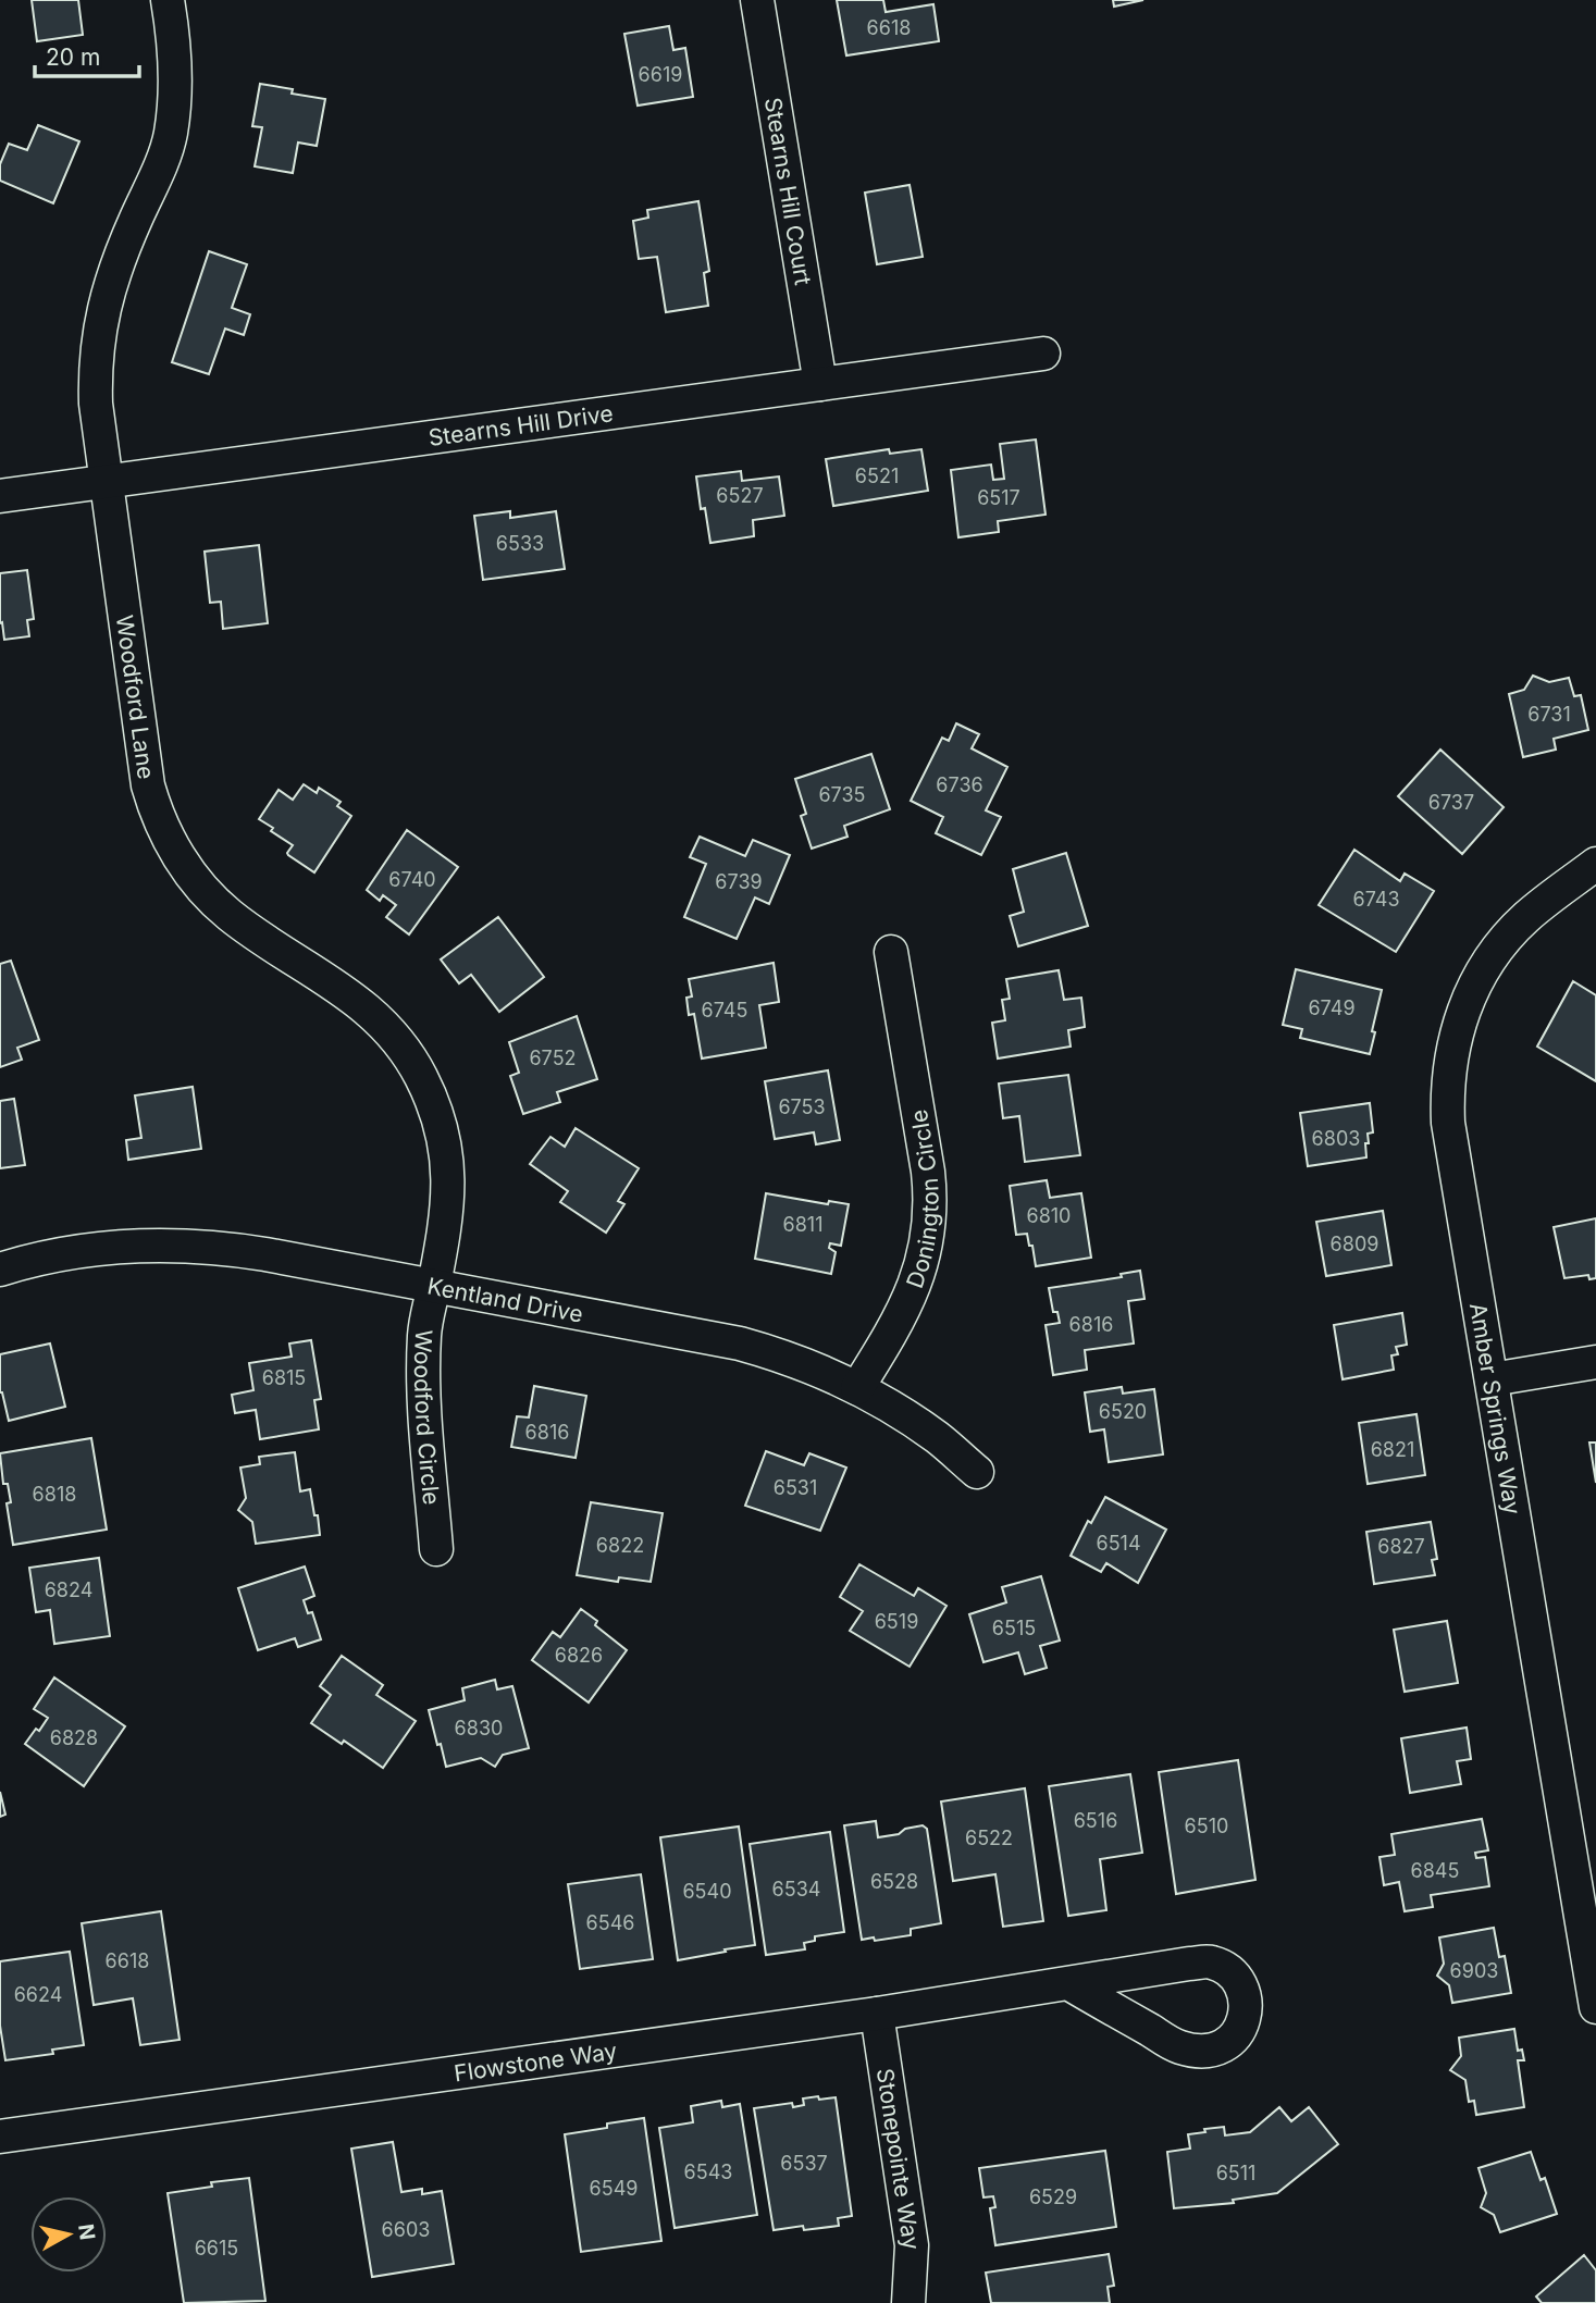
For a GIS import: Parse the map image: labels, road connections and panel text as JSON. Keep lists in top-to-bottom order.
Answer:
{
  "streets": {
    "street": [
      "Stearns Hill Court",
      "Stearns Hill Drive",
      "Woodford Lane",
      "Donington Circle",
      "Kentland Drive",
      "Amber Springs Way",
      "Woodford Circle",
      "Flowstone Way",
      "Stonepointe Way"
    ]
  },
  "crossings": [
    ["Stearns Hill Court", "Stearns Hill Drive"],
    ["Stearns Hill Drive", "Woodford Lane"],
    ["Woodford Lane", "Kentland Drive"],
    ["Woodford Lane", "Woodford Circle"],
    ["Donington Circle", "Kentland Drive"],
    ["Kentland Drive", "Woodford Circle"],
    ["Flowstone Way", "Stonepointe Way"]
  ],
  "house_numbers": [
    "6618",
    "6619",
    "6521",
    "6527",
    "6517",
    "6533",
    "6731",
    "6736",
    "6735",
    "6737",
    "6740",
    "6739",
    "6743",
    "6749",
    "6745",
    "6752",
    "6753",
    "6803",
    "6810",
    "6811",
    "6809",
    "6816",
    "6815",
    "6520",
    "6816",
    "6821",
    "6531",
    "6818",
    "6514",
    "6822",
    "6827",
    "6824",
    "6519",
    "6515",
    "6826",
    "6830",
    "6828",
    "6516",
    "6510",
    "6522",
    "6845",
    "6528",
    "6534",
    "6540",
    "6546",
    "6618",
    "6903",
    "6624",
    "6537",
    "6543",
    "6511",
    "6549",
    "6529",
    "6603",
    "6615"
  ],
  "scale_bar": "20 m",
  "north": "right"
}
